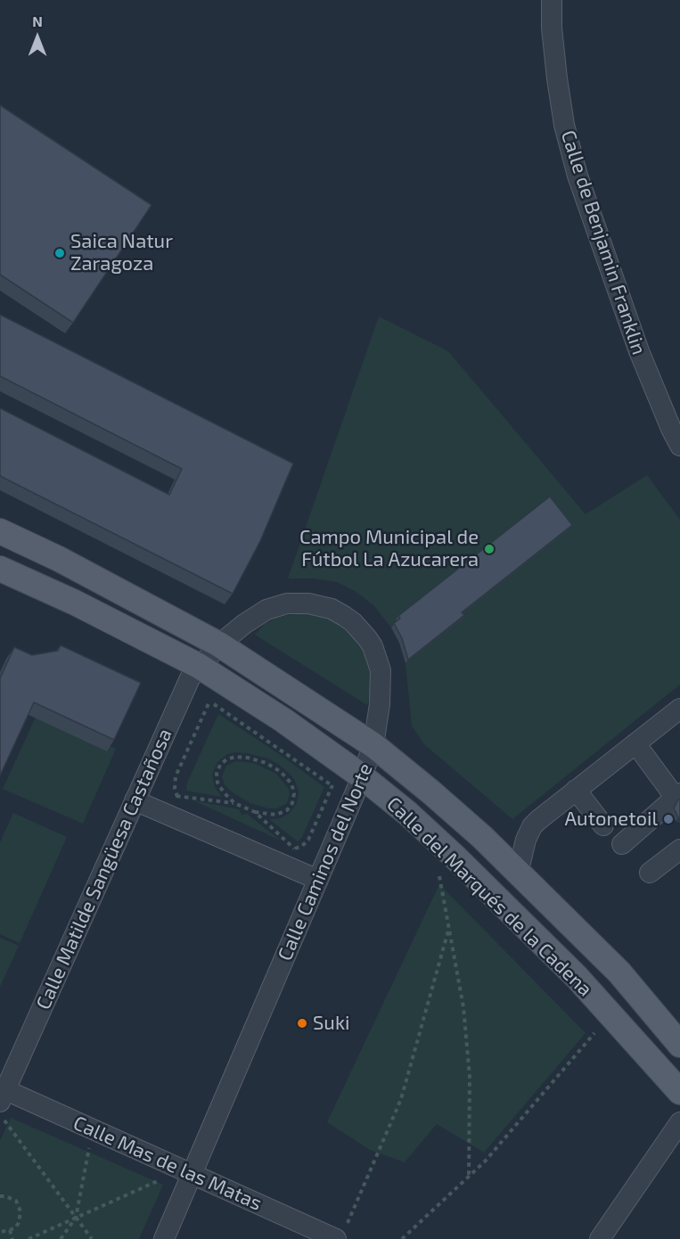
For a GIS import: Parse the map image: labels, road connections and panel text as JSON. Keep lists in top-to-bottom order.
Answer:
{
  "streets": {
    "main road": ["Calle del Marqués de la Cadena"],
    "street": [
      "Calle de Benjamin Franklin",
      "Calle Caminos del Norte",
      "Calle Matilde Sangüesa Castañosa",
      "Calle Mas de las Matas"
    ]
  },
  "crossings": [
    ["Calle Caminos del Norte", "Calle Matilde Sangüesa Castañosa"],
    ["Calle Caminos del Norte", "Calle del Marqués de la Cadena"],
    ["Calle Caminos del Norte", "Calle Mas de las Matas"],
    ["Calle Matilde Sangüesa Castañosa", "Calle del Marqués de la Cadena"],
    ["Calle Matilde Sangüesa Castañosa", "Calle Mas de las Matas"]
  ],
  "places": [
    "Saica Natur Zaragoza",
    "Campo Municipal de Fútbol La Azucarera",
    "Autonetoil",
    "Suki"
  ],
  "north": "top"
}
